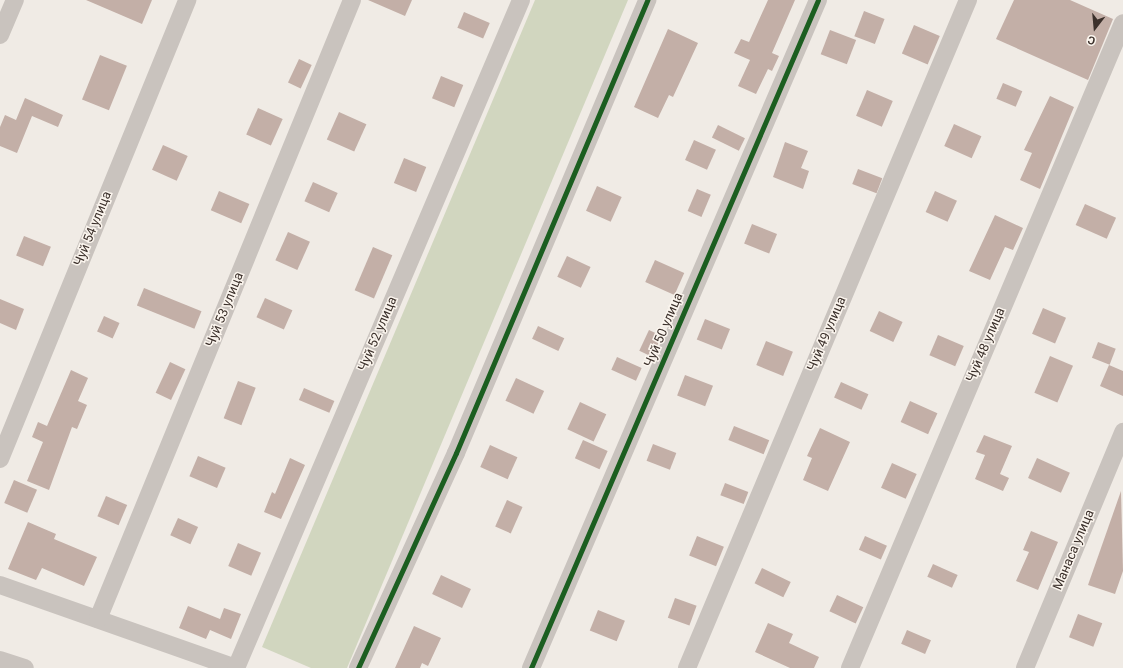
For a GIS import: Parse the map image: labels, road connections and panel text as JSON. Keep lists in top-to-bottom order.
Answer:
{
  "streets": {
    "street": [
      "Чуй 54 улица",
      "Чуй 53 улица",
      "Чуй 50 улица",
      "Чуй 52 улица",
      "Чуй 49 улица",
      "Чуй 48 улица",
      "Манаса улица"
    ]
  },
  "north": "bottom"
}
